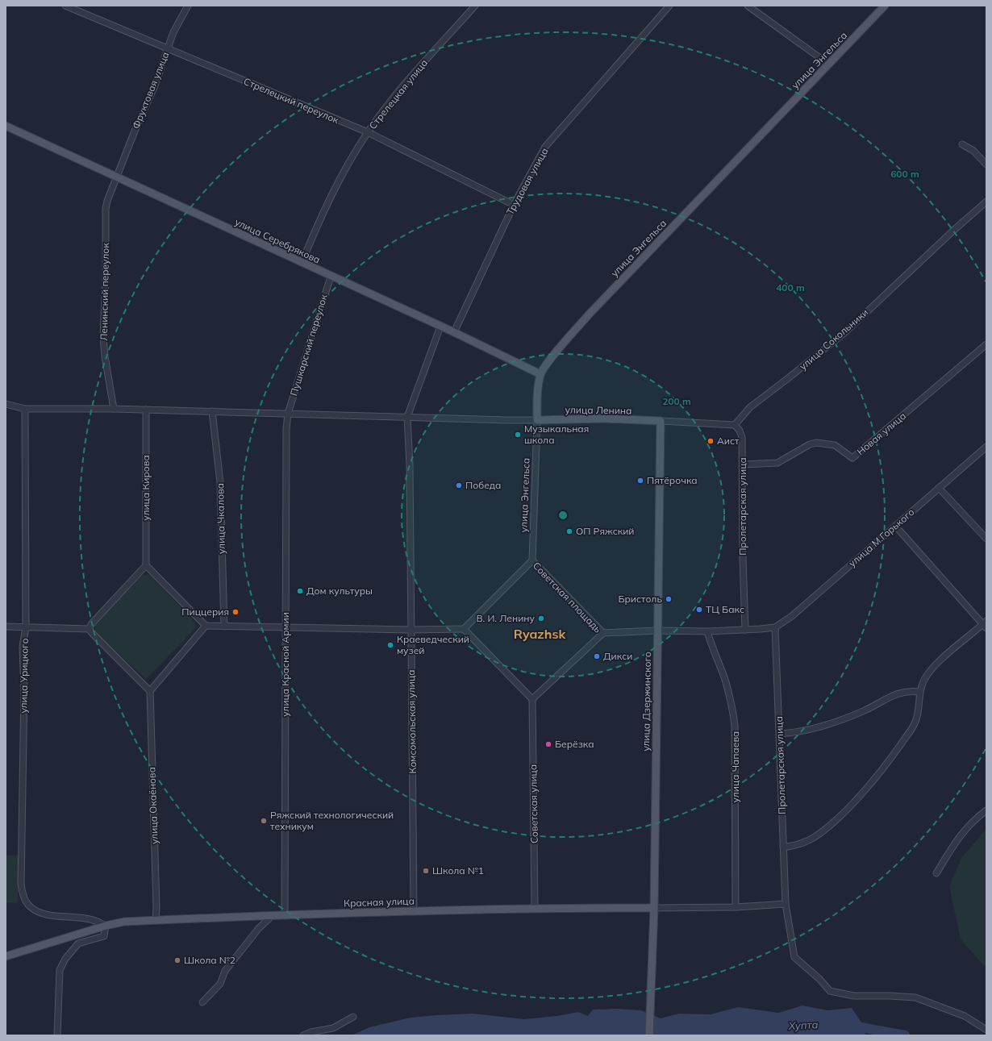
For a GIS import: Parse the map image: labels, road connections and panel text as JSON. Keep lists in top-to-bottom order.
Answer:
{
  "streets": {
    "main road": [
      "улица Энгельса",
      "улица Серебрякова",
      "улица Ленина",
      "улица Дзержинского",
      "Красная улица"
    ],
    "street": [
      "Фруктовая улица",
      "Стрелецкая улица",
      "Стрелецкий переулок",
      "Трудовая улица",
      "Ленинский переулок",
      "улица Сокольники",
      "Пушкарский переулок",
      "Новая улица",
      "улица Кирова",
      "Пролетарская улица",
      "улица Чкалова",
      "улица М.Горького",
      "Советская площадь",
      "улица Красной Армии",
      "улица Урицкого",
      "Комсомольская улица",
      "улица Чапаева",
      "Советская улица",
      "улица Окаёнова"
    ]
  },
  "crossings": [
    ["улица Энгельса", "улица Серебрякова"],
    ["улица Энгельса", "улица Ленина"],
    ["улица Энгельса", "Советская площадь"],
    ["Фруктовая улица", "Стрелецкий переулок"],
    ["Фруктовая улица", "улица Серебрякова"],
    ["Фруктовая улица", "Ленинский переулок"],
    ["Стрелецкая улица", "Стрелецкий переулок"],
    ["Стрелецкая улица", "улица Серебрякова"],
    ["Стрелецкий переулок", "Трудовая улица"],
    ["Трудовая улица", "улица Серебрякова"],
    ["улица Серебрякова", "Ленинский переулок"],
    ["улица Серебрякова", "Пушкарский переулок"],
    ["улица Сокольники", "Пролетарская улица"],
    ["Пушкарский переулок", "улица Красной Армии"],
    ["улица Ленина", "улица Дзержинского"],
    ["Новая улица", "Пролетарская улица"],
    ["Пролетарская улица", "улица М.Горького"],
    ["Советская площадь", "Советская улица"],
    ["улица Красной Армии", "Красная улица"],
    ["улица Урицкого", "Красная улица"],
    ["улица Дзержинского", "Красная улица"],
    ["Комсомольская улица", "Красная улица"],
    ["Советская улица", "Красная улица"],
    ["улица Окаёнова", "Красная улица"]
  ],
  "districts": ["Ryazhsk"],
  "water": ["Хупта"],
  "places": [
    "Музыкальная школа",
    "Аист",
    "Пятёрочка",
    "Победа",
    "ОП Ряжский",
    "Дом культуры",
    "Бристоль",
    "ТЦ Бакс",
    "Пиццерия",
    "В. И. Ленину",
    "Краеведческий музей",
    "Дикси",
    "Берёзка",
    "Ряжский технологический техникум",
    "Школа №1",
    "Школа №2"
  ],
  "rings": ["600 m", "400 m", "200 m"]
}
